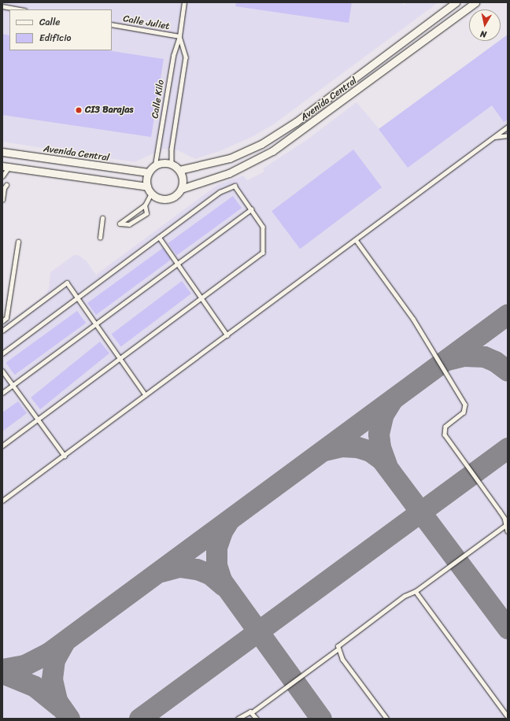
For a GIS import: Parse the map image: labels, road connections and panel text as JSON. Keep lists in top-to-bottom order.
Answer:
{
  "streets": {
    "street": ["Avenida Central"],
    "lane": ["Calle Juliet", "Calle Kilo"]
  },
  "crossings": [
    ["Calle Juliet", "Calle Kilo"],
    ["Calle Kilo", "Avenida Central"]
  ],
  "places": ["CI3 Barajas"],
  "legend": ["Calle", "Edificio"],
  "north": "bottom"
}
